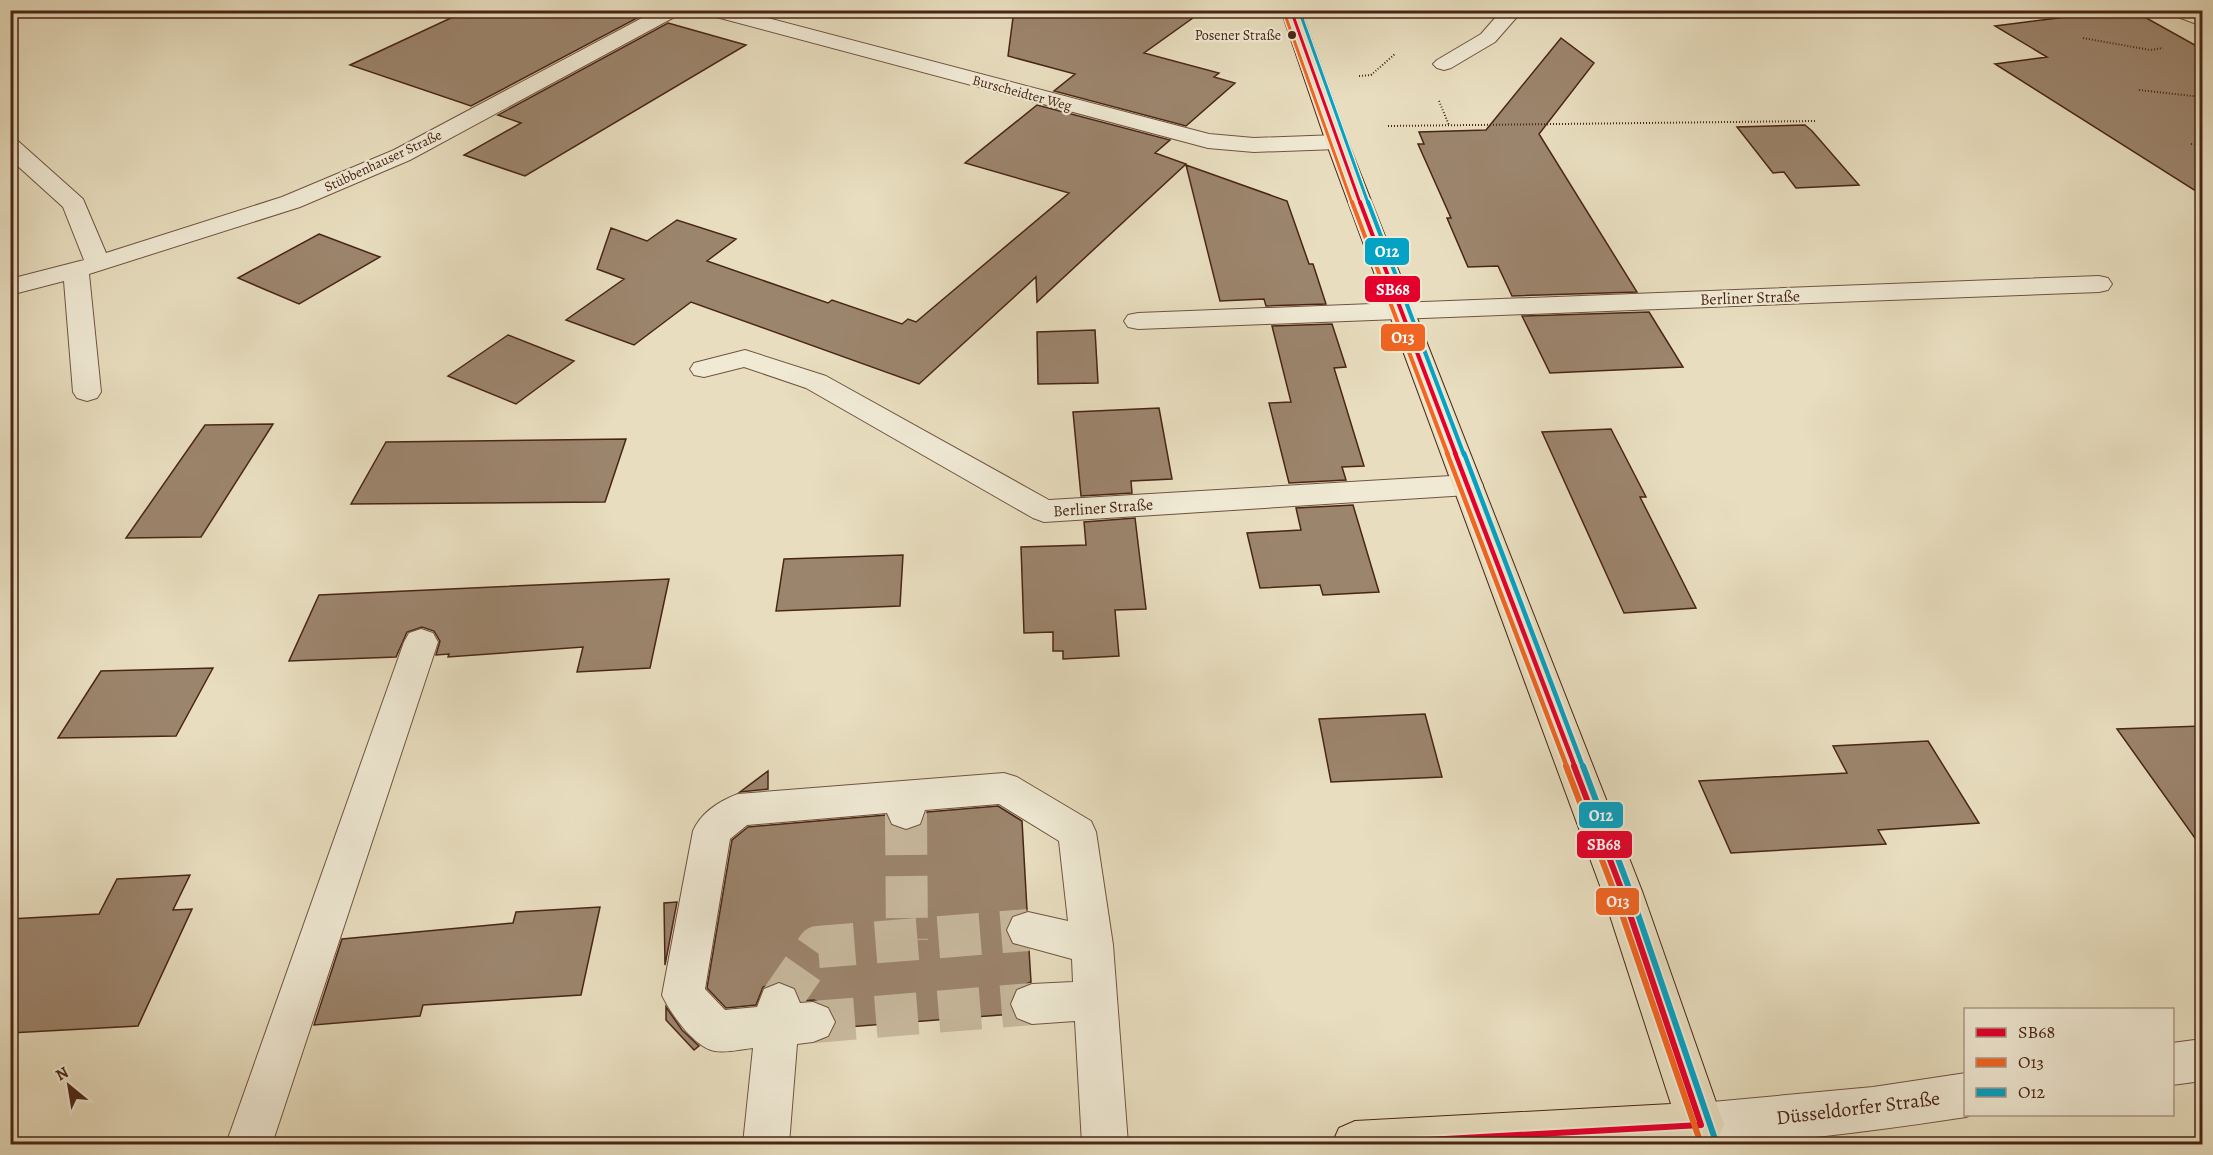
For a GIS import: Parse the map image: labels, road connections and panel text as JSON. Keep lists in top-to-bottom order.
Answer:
{
  "streets": {
    "main road": ["Düsseldorfer Straße"],
    "street": ["Burscheidter Weg", "Stübbenhauser Straße", "Berliner Straße"]
  },
  "places": ["Posener Straße"],
  "lines": ["transit line SB68", "transit line O12", "transit line O13"],
  "legend": ["SB68", "O13", "O12"],
  "north": "top left"
}
